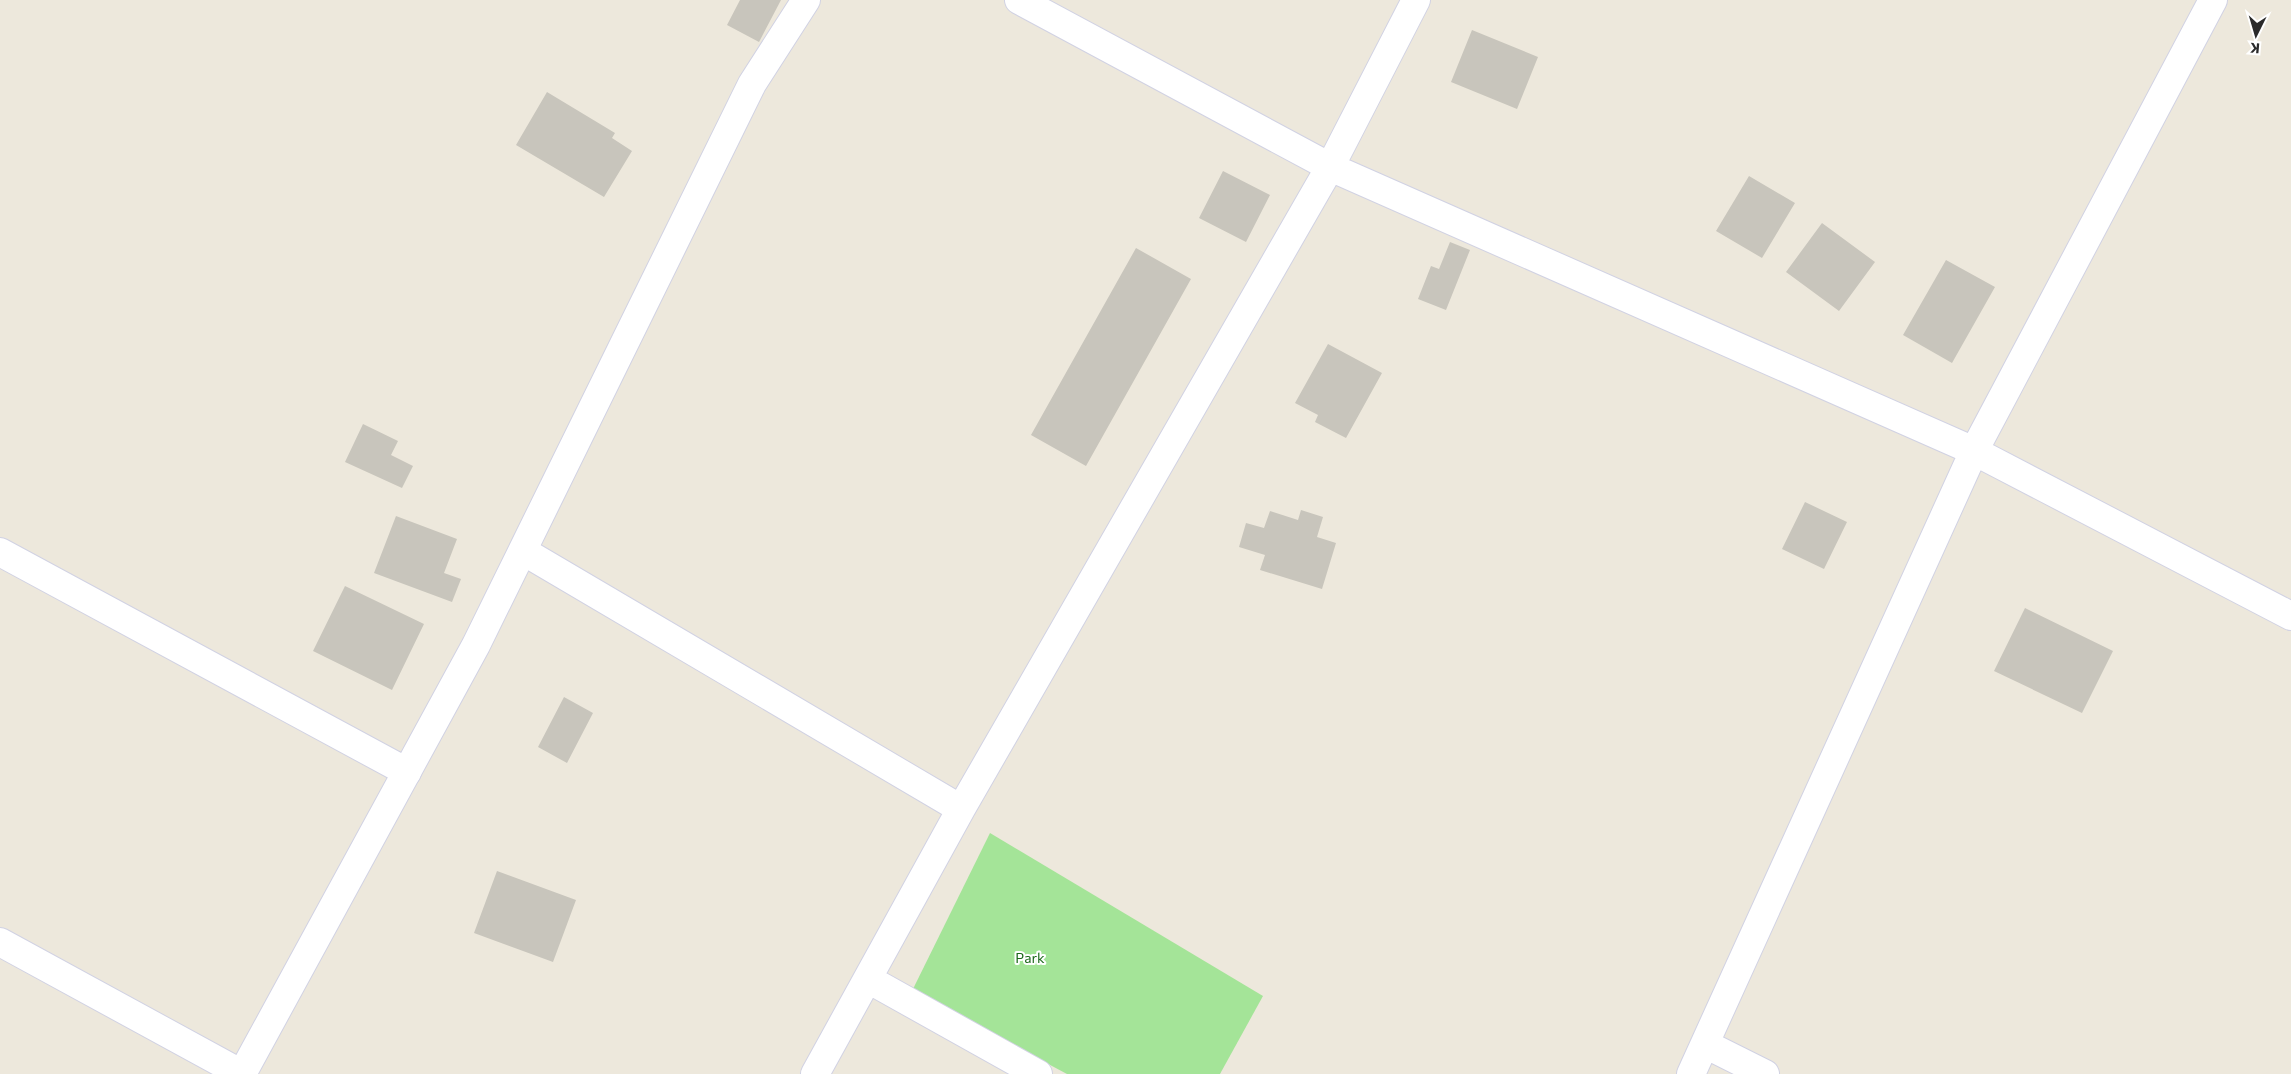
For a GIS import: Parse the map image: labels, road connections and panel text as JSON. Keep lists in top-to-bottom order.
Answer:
{
  "parks": ["Park"],
  "north": "bottom"
}
